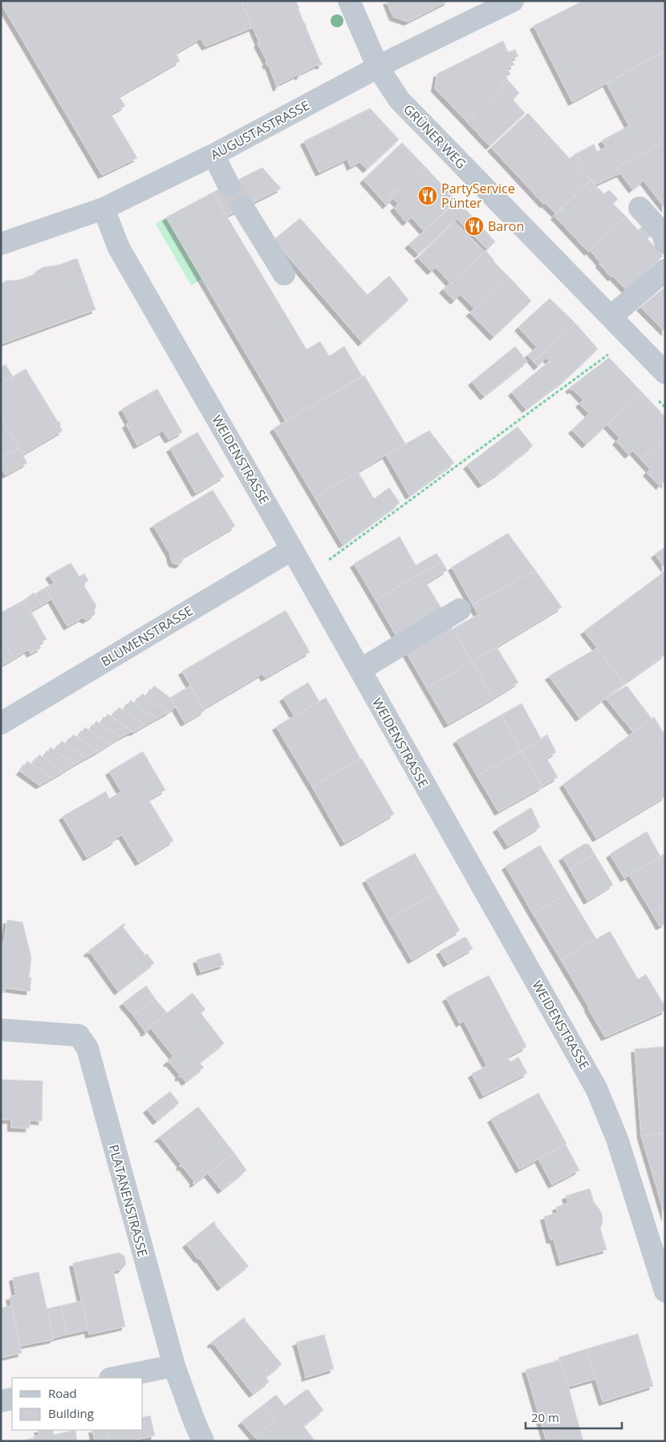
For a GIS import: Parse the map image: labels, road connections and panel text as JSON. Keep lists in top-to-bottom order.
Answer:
{
  "streets": {
    "street": [
      "AUGUSTASTRASSE",
      "GRÜNER WEG",
      "WEIDENSTRASSE",
      "BLUMENSTRASSE",
      "PLATANENSTRASSE"
    ]
  },
  "crossings": [
    ["AUGUSTASTRASSE", "GRÜNER WEG"],
    ["AUGUSTASTRASSE", "WEIDENSTRASSE"],
    ["WEIDENSTRASSE", "BLUMENSTRASSE"]
  ],
  "places": {
    "restaurant": ["PartyService Pünter", "Baron"]
  },
  "legend": ["Road", "Building"],
  "scale_bar": "20 m"
}
